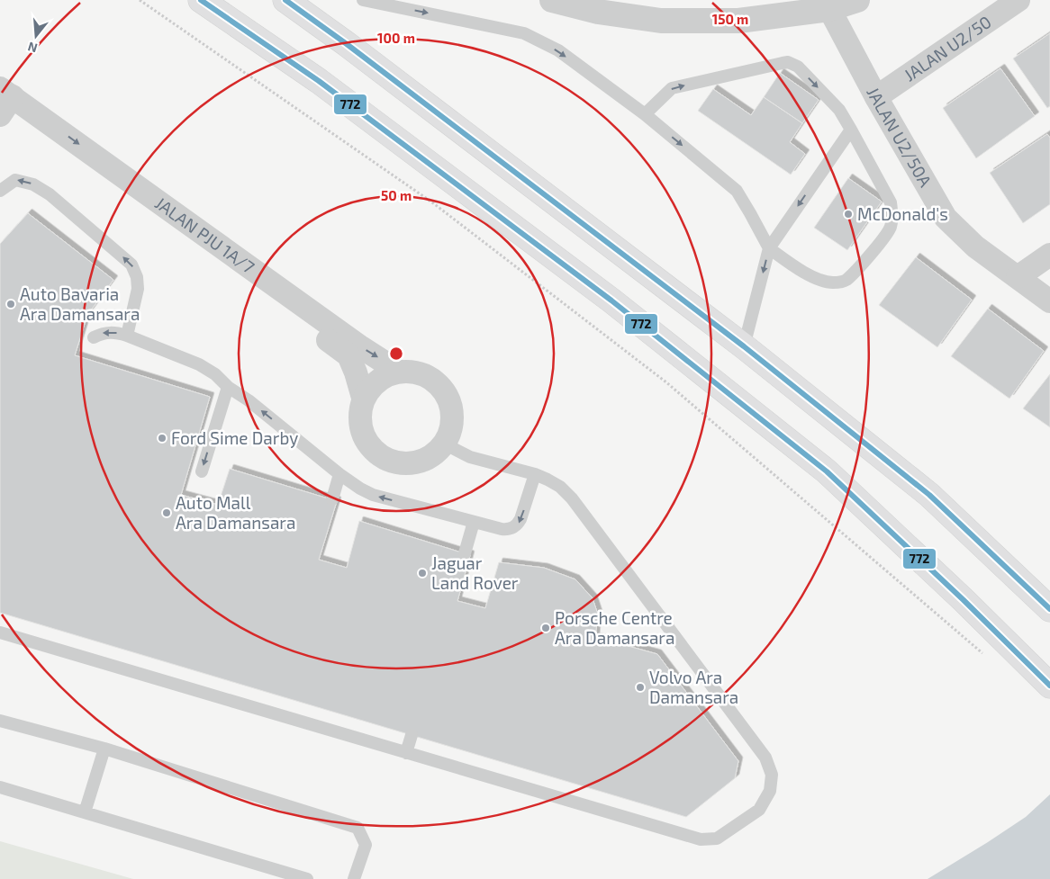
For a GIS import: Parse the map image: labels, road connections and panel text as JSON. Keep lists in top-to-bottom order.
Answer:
{
  "streets": {
    "street": ["JALAN U2/50", "JALAN U2/50A", "JALAN PJU 1A/7"]
  },
  "crossings": [
    ["JALAN U2/50", "JALAN U2/50A"]
  ],
  "places": [
    "McDonald's",
    "Auto Bavaria Ara Damansara",
    "Ford Sime Darby",
    "Auto Mall Ara Damansara",
    "Jaguar Land Rover",
    "Porsche Centre Ara Damansara",
    "Volvo Ara Damansara"
  ],
  "lines": ["transit line 772"],
  "north": "bottom",
  "rings": ["150 m", "100 m", "50 m"]
}
